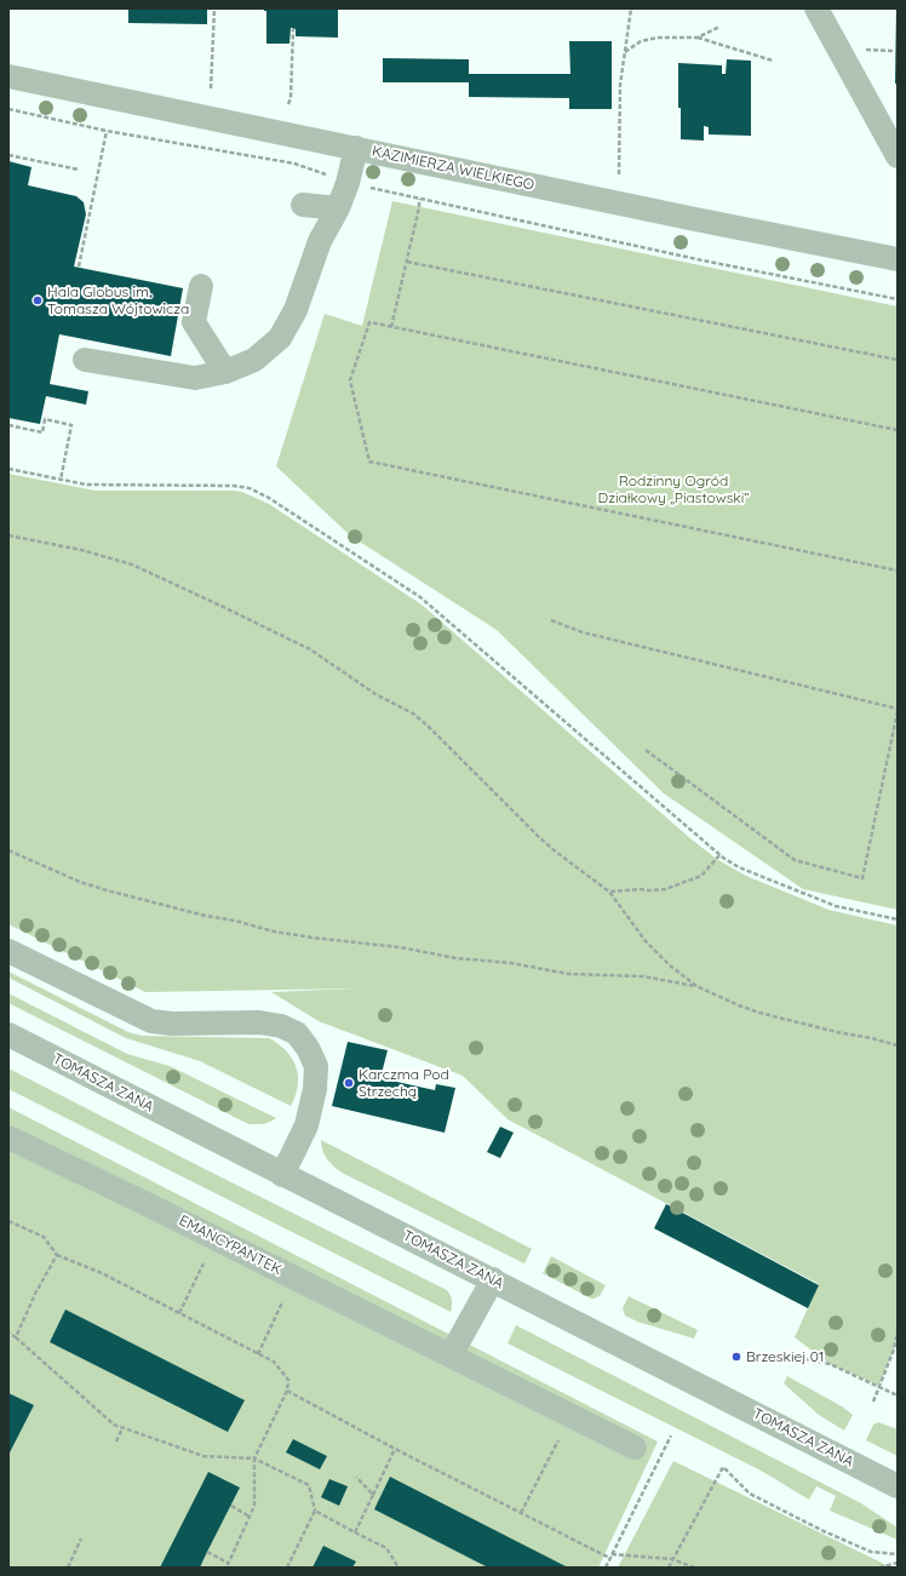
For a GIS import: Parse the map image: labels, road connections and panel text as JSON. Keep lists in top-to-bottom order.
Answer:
{
  "streets": {
    "street": ["KAZIMIERZA WIELKIEGO", "TOMASZA ZANA", "EMANCYPANTEK"]
  },
  "parks": ["Rodzinny Ogród Działkowy „Piastowski”"],
  "places": ["Hala Globus im. Tomasza Wójtowicza", "Karczma Pod Strzechą", "Brzeskiej 01"]
}
